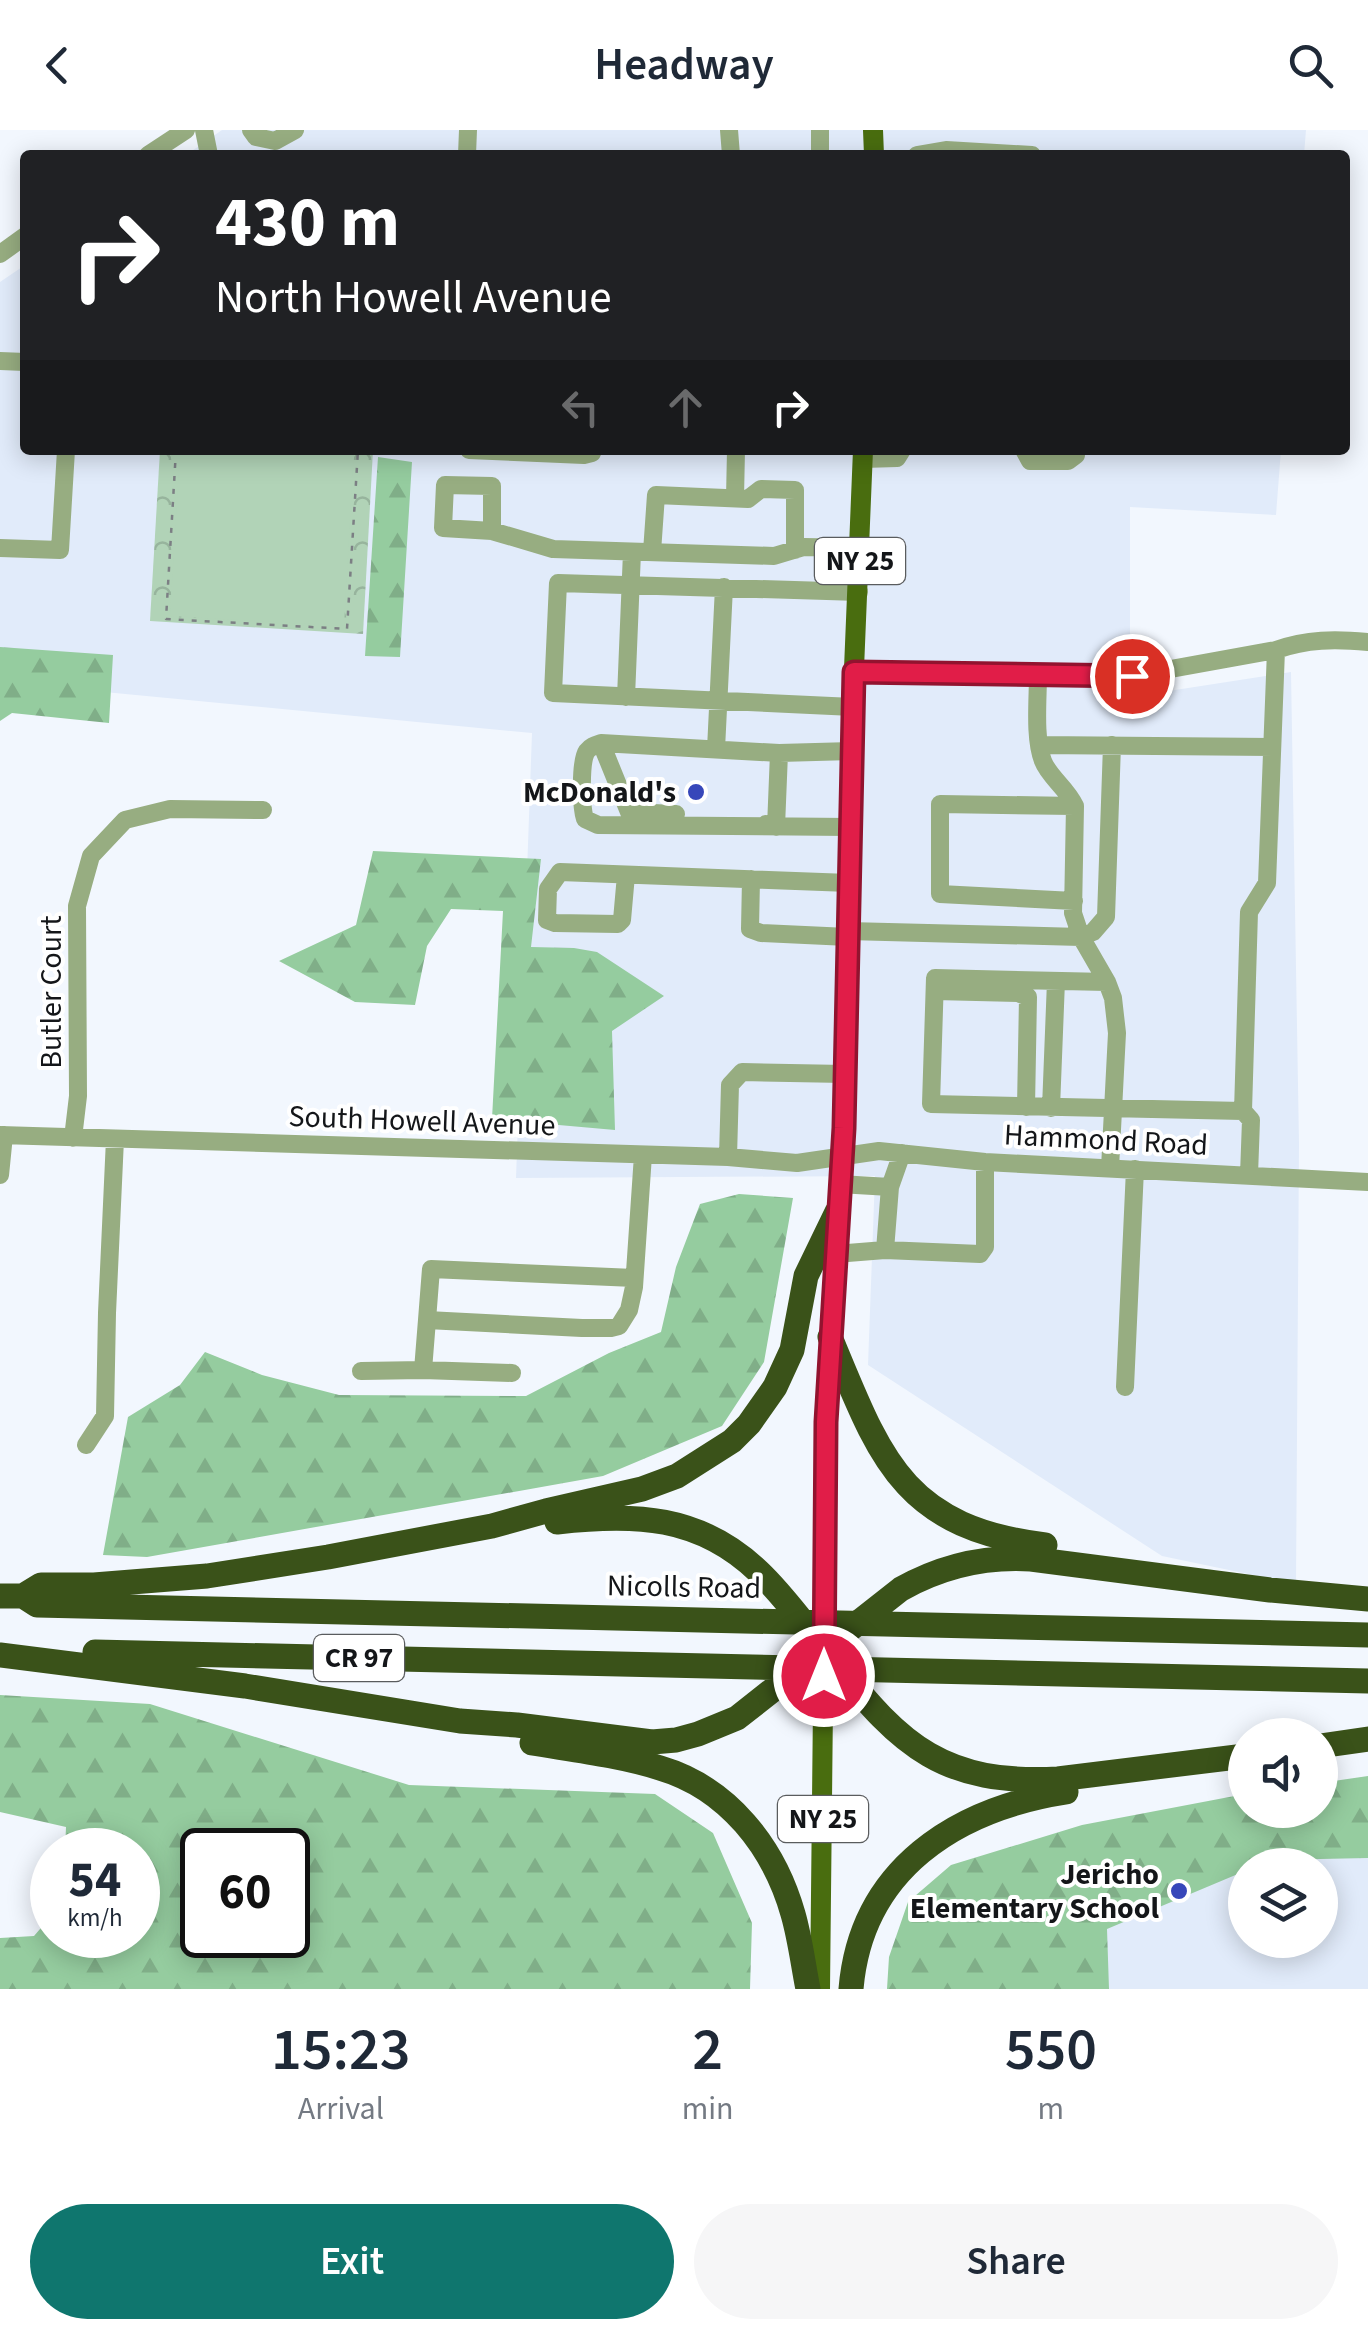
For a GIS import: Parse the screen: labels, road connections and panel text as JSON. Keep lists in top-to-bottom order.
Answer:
{
  "streets": {
    "highway": ["Nicolls Road", "CR 97"],
    "main road": ["NY 25"],
    "street": ["Butler Court", "South Howell Avenue", "Hammond Road"]
  },
  "crossings": [
    ["NY 25", "South Howell Avenue"],
    ["NY 25", "Hammond Road"],
    ["Butler Court", "South Howell Avenue"],
    ["South Howell Avenue", "Hammond Road"]
  ],
  "places": ["McDonald's", "Jericho Elementary School"],
  "page": {
    "header": "Headway",
    "turn": ["430 m", "North Howell Avenue"],
    "speed": "54 km/h",
    "limit": "60",
    "eta": [
      "15:23",
      "Arrival",
      "2",
      "min",
      "550",
      "m"
    ],
    "buttons": ["Exit", "Share"]
  }
}
